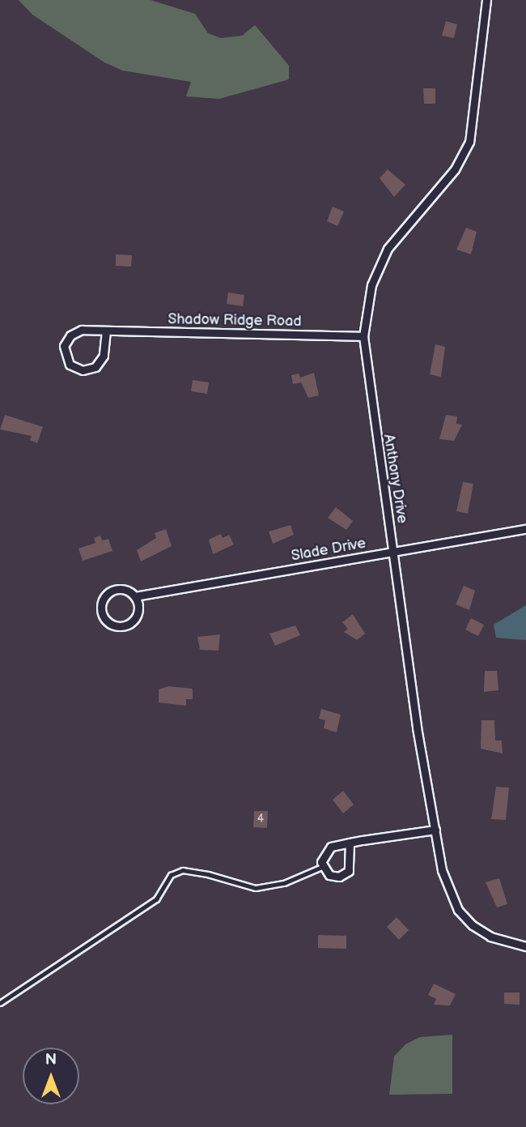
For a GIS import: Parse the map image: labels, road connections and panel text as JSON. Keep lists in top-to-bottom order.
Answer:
{
  "streets": {
    "street": ["Shadow Ridge Road", "Anthony Drive", "Slade Drive"]
  },
  "crossings": [
    ["Shadow Ridge Road", "Anthony Drive"],
    ["Anthony Drive", "Slade Drive"]
  ],
  "house_numbers": ["4"],
  "north": "top"
}
